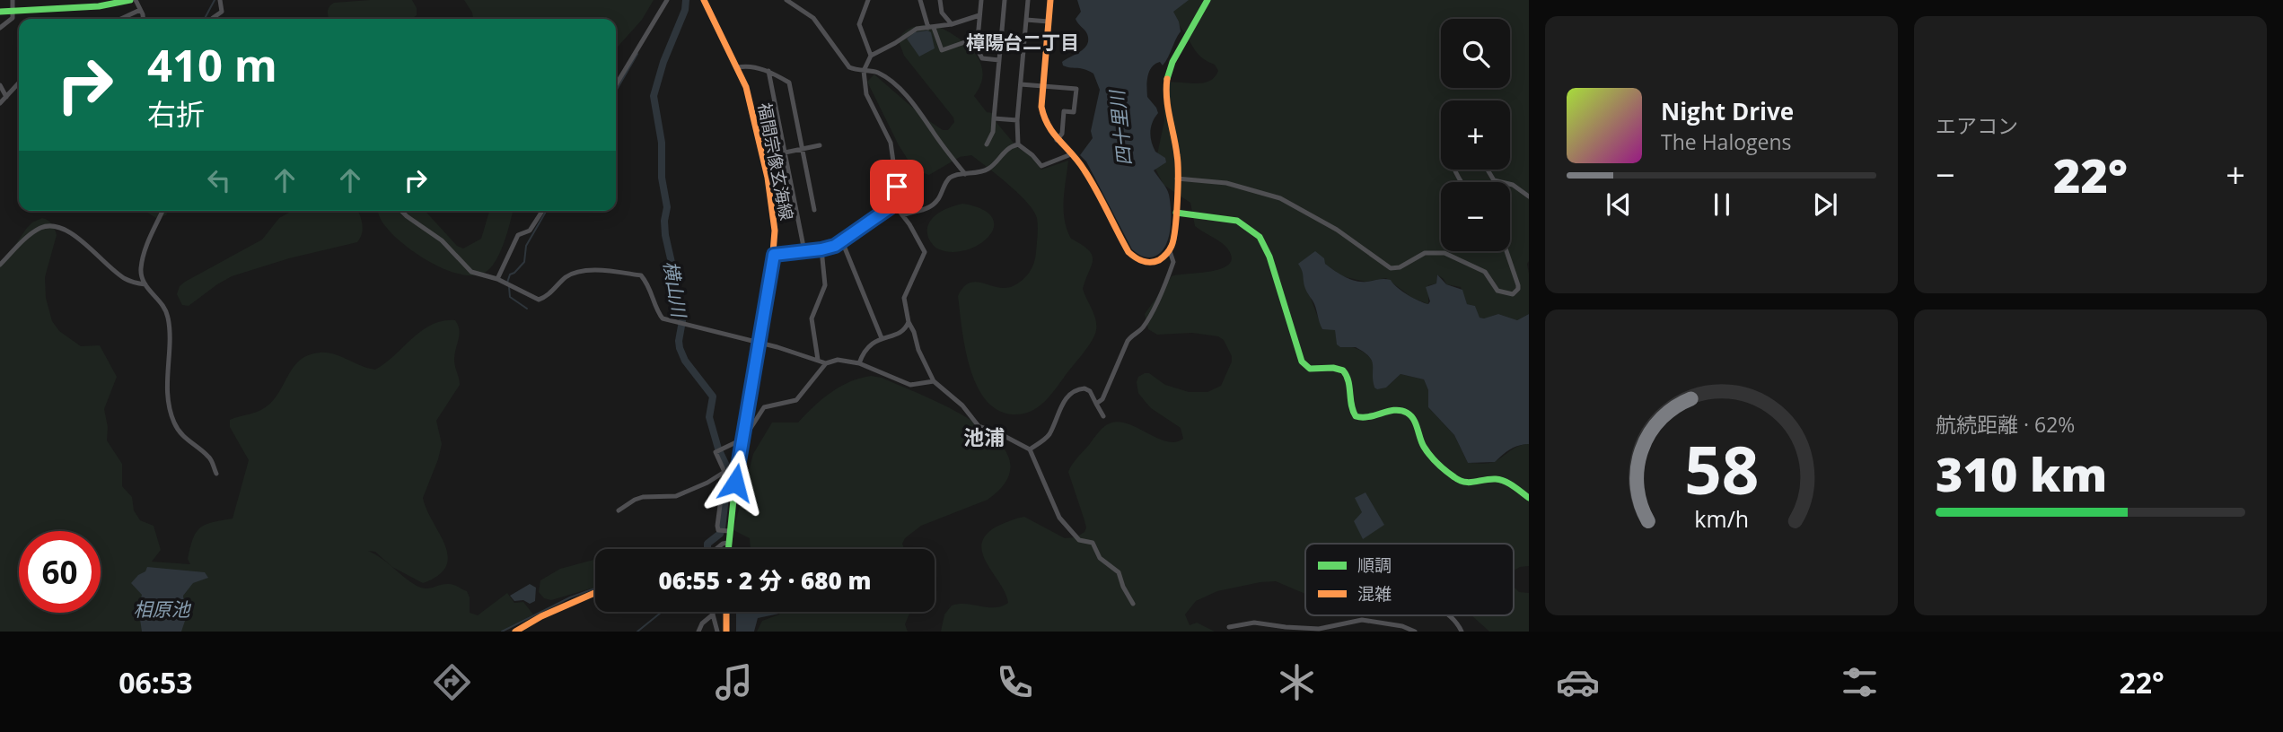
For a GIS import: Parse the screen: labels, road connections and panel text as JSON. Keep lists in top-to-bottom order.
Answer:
{
  "streets": {
    "street": ["福間宗像玄海線"]
  },
  "districts": ["樟陽台二丁目", "池浦"],
  "water": ["四十里川", "横山川", "相原池"],
  "legend": ["順調", "混雑"],
  "page": {
    "tile": [
      "エアコン",
      ["航続距離 · 62%", "310 km"]
    ],
    "map_buttons": ["+", "−"],
    "turn": ["410 m", "右折"],
    "song": ["Night Drive", "The Halogens"],
    "heat": ["−", "22°", "+"],
    "limit": "60",
    "trip": "06:55 · 2 分 · 680 m",
    "tabs": ["06:53", "22°"],
    "gauge": ["58", "km/h"]
  }
}
